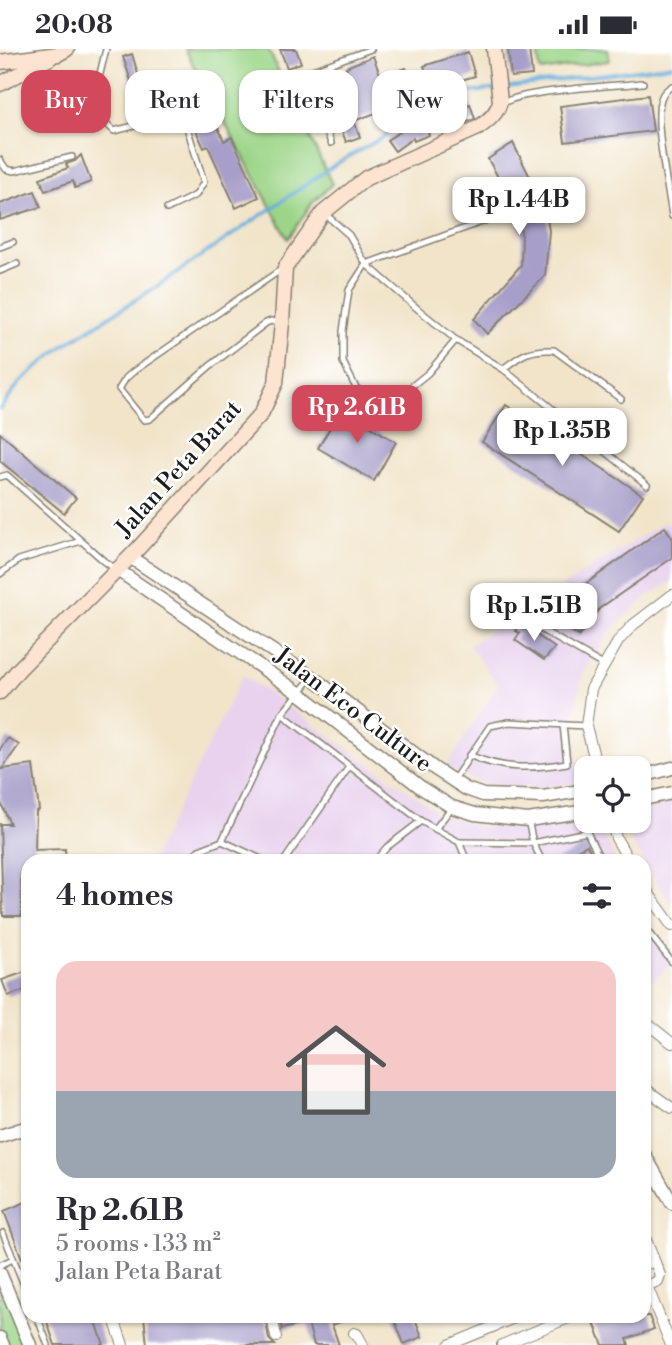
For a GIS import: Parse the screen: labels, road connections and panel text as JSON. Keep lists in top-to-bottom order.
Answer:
{
  "streets": {
    "main road": ["Jalan Peta Barat"],
    "street": ["Jalan Eco Culture"]
  },
  "crossings": [
    ["Jalan Peta Barat", "Jalan Eco Culture"]
  ],
  "page": {
    "status": "20:08",
    "chip": [
      "Buy",
      "Rent",
      "Filters",
      "New"
    ],
    "price": [
      "Rp 1.44B",
      "Rp 2.61B",
      "Rp 1.35B",
      "Rp 1.51B"
    ],
    "heading": "4 homes",
    "list": [
      {
        "name": "Rp 2.61B",
        "note": "5 rooms · 133 m² · Jalan Peta Barat"
      }
    ]
  }
}
